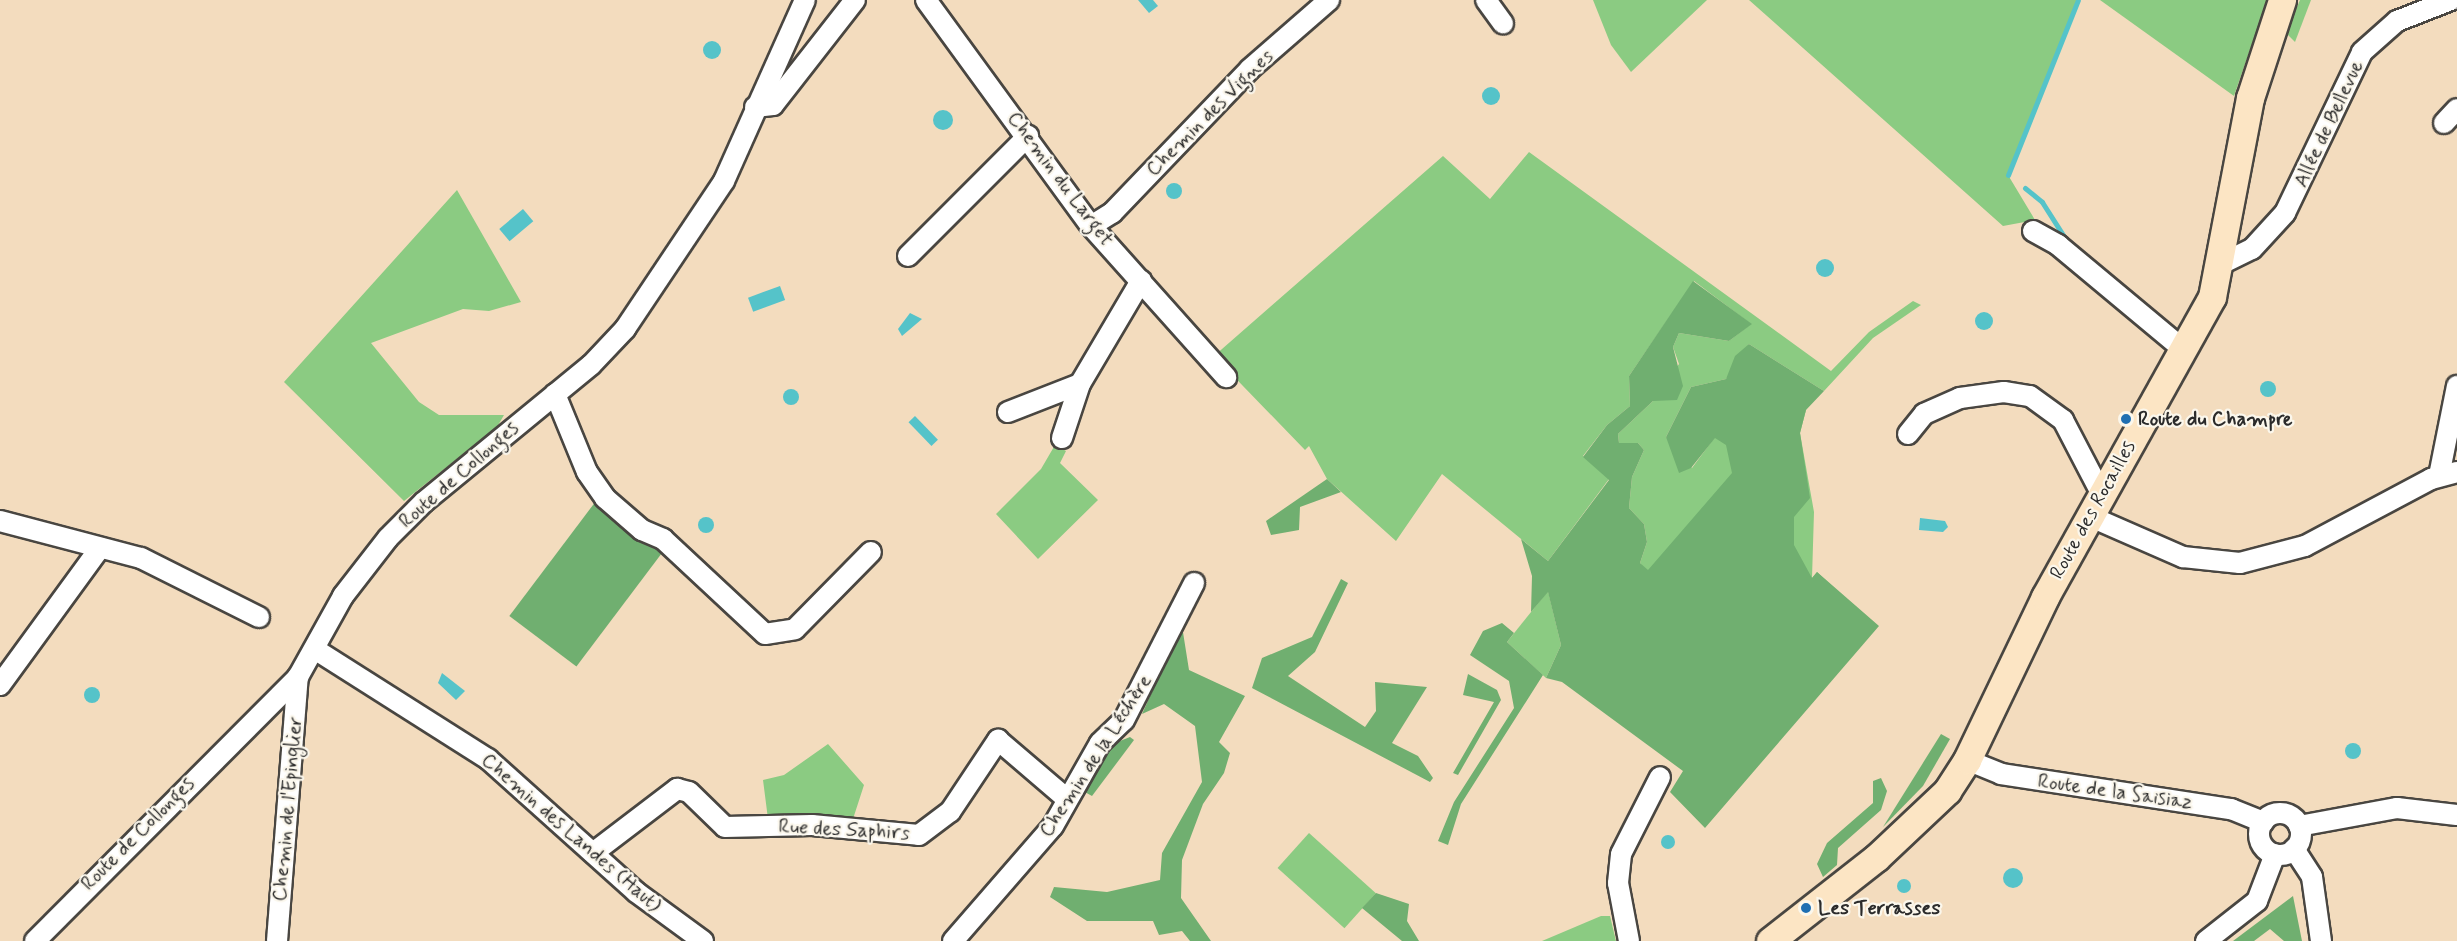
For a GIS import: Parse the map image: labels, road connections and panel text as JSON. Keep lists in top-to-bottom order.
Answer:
{
  "streets": {
    "street": [
      "Chemin des Vignes",
      "Allée de Bellevue",
      "Chemin du Larget",
      "Route de Collonges",
      "Route des Rocailles",
      "Chemin de la Léchère",
      "Route de la Saisiaz",
      "Chemin de l'Epinglier",
      "Rue des Saphirs",
      "Chemin des Landes (Haut)"
    ]
  },
  "crossings": [
    ["Chemin des Vignes", "Chemin du Larget"],
    ["Allée de Bellevue", "Route des Rocailles"],
    ["Route de Collonges", "Chemin de l'Epinglier"],
    ["Route de Collonges", "Chemin des Landes (Haut)"],
    ["Route des Rocailles", "Route de la Saisiaz"],
    ["Chemin de la Léchère", "Rue des Saphirs"],
    ["Rue des Saphirs", "Chemin des Landes (Haut)"]
  ],
  "places": ["Route du Champre", "Les Terrasses"]
}
